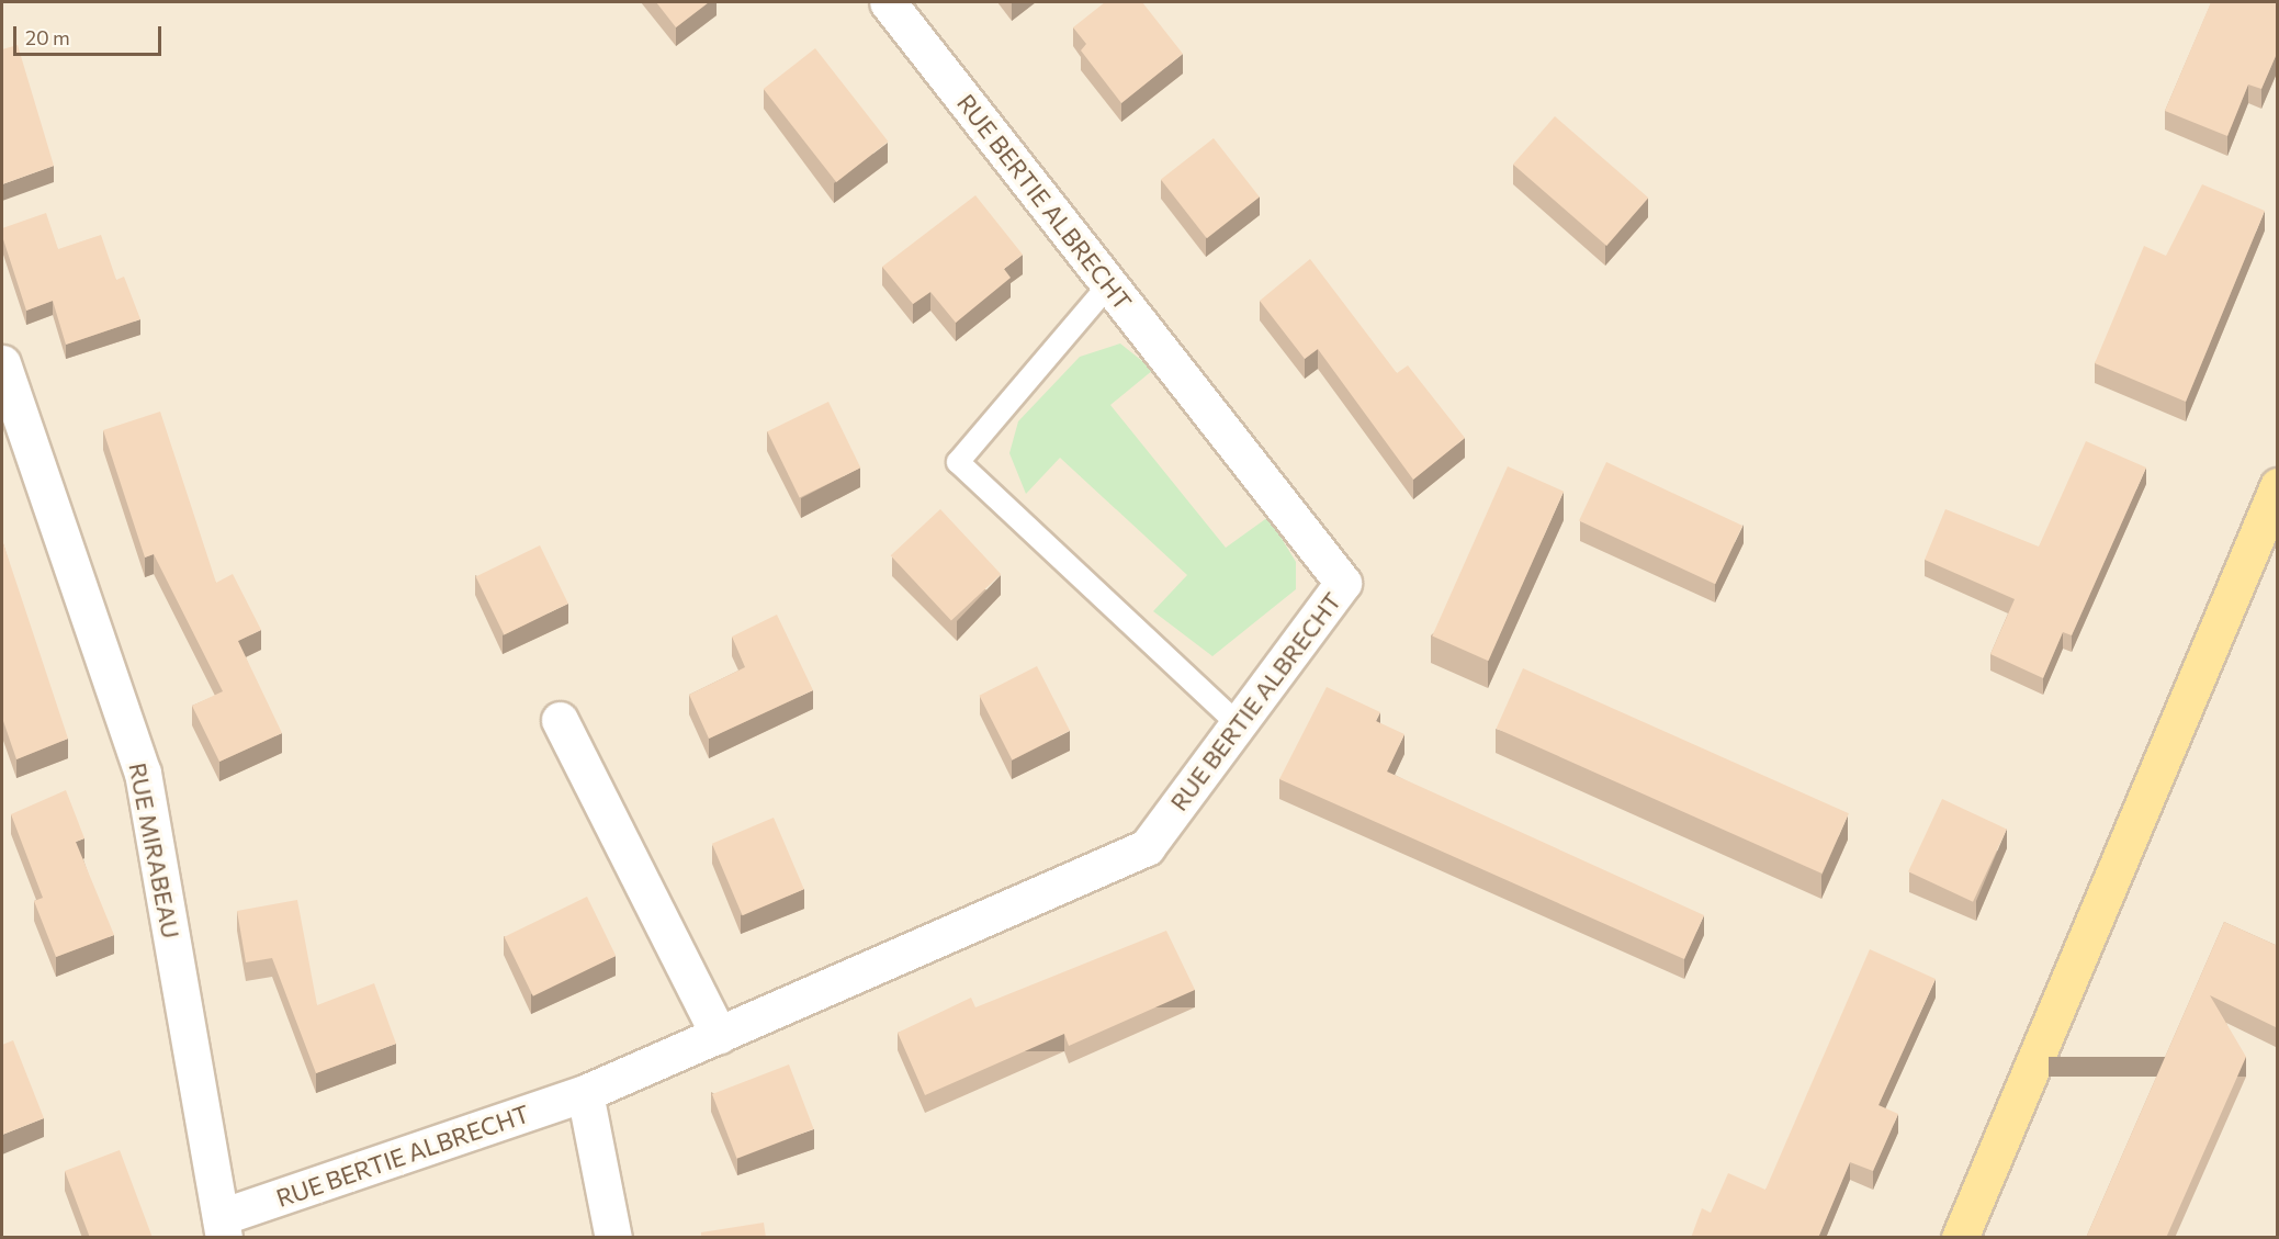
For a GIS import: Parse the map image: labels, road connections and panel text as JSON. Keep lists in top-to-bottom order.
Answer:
{
  "streets": {
    "street": ["RUE BERTIE ALBRECHT", "RUE MIRABEAU"]
  },
  "crossings": [
    ["RUE BERTIE ALBRECHT", "RUE MIRABEAU"]
  ],
  "scale_bar": "20 m"
}
